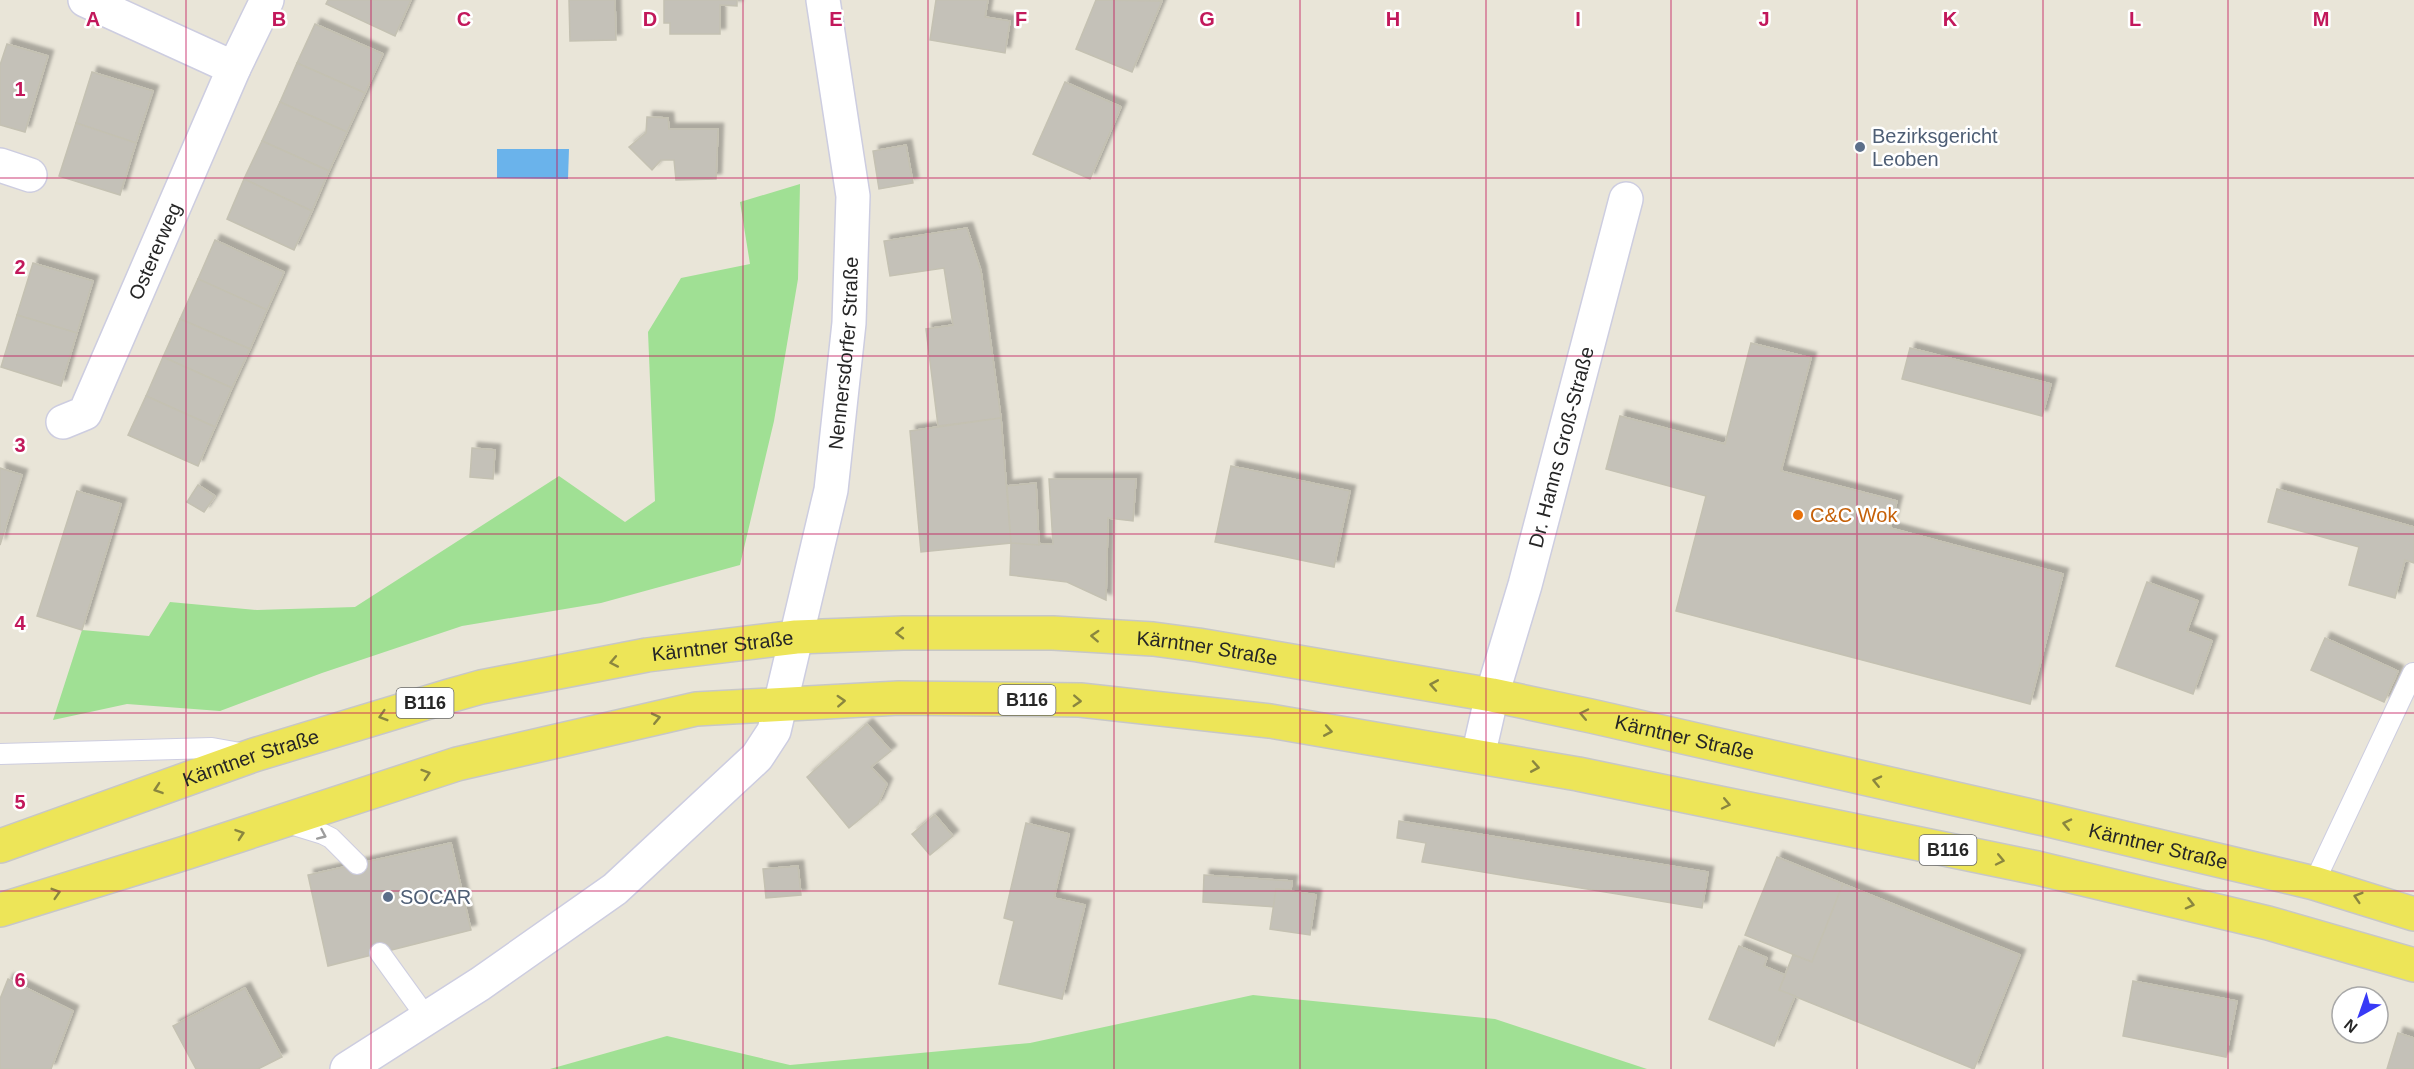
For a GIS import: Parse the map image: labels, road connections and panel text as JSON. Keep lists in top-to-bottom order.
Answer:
{
  "streets": {
    "main road": ["Kärntner Straße", "B116"],
    "street": ["Ostererweg", "Nennersdorfer Straße", "Dr. Hanns Groß-Straße"]
  },
  "crossings": [
    ["Nennersdorfer Straße", "Kärntner Straße"],
    ["Nennersdorfer Straße", "B116"],
    ["Dr. Hanns Groß-Straße", "Kärntner Straße"],
    ["Dr. Hanns Groß-Straße", "B116"]
  ],
  "places": ["Bezirksgericht Leoben", "C&C Wok", "SOCAR"],
  "north": "bottom left",
  "grid": {
    "columns": [
      "A",
      "B",
      "C",
      "D",
      "E",
      "F",
      "G",
      "H",
      "I",
      "J",
      "K",
      "L",
      "M"
    ],
    "rows": [
      "1",
      "2",
      "3",
      "4",
      "5",
      "6"
    ]
  }
}
